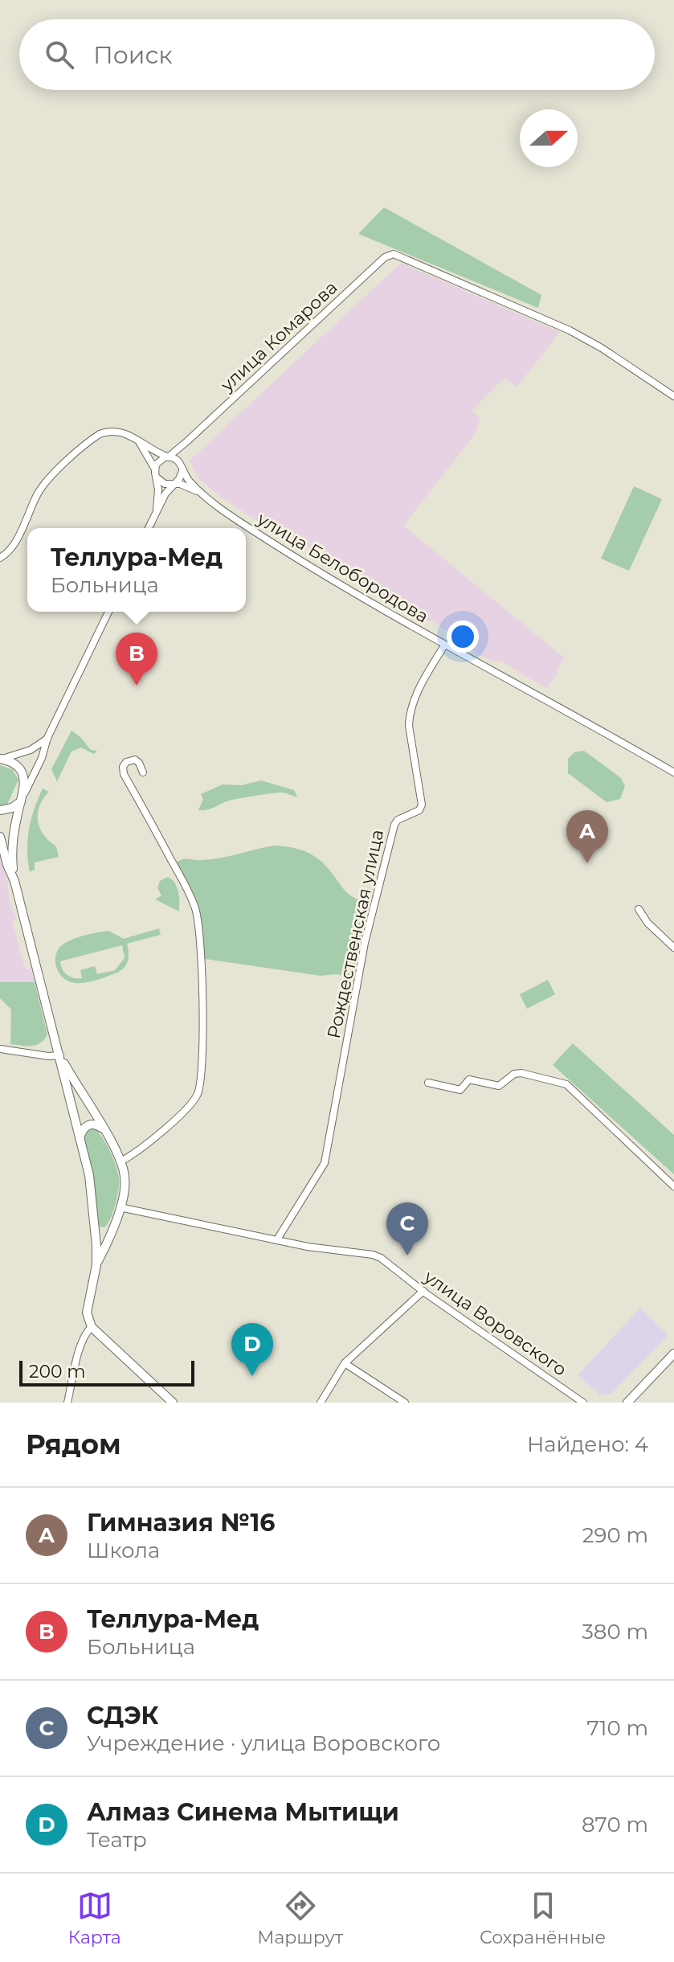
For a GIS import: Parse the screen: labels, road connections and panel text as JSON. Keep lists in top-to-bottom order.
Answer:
{
  "streets": {
    "street": [
      "улица Комарова",
      "улица Белобородова",
      "Рождественская улица",
      "улица Воровского"
    ]
  },
  "crossings": [
    ["улица Комарова", "улица Белобородова"],
    ["улица Белобородова", "Рождественская улица"],
    ["Рождественская улица", "улица Воровского"]
  ],
  "scale_bar": "200 m",
  "north": "right",
  "page": {
    "search": "Поиск",
    "popup": ["Теллура-Мед", "Больница"],
    "pins": [
      "B",
      "A",
      "C",
      "D"
    ],
    "scale": "200 m",
    "heading": ["Рядом", "Найдено: 4"],
    "list": [
      {
        "mark": "A",
        "name": "Гимназия №16",
        "note": "Школа",
        "value": "290 m"
      },
      {
        "mark": "B",
        "name": "Теллура-Мед",
        "note": "Больница",
        "value": "380 m"
      },
      {
        "mark": "C",
        "name": "СДЭК",
        "note": "Учреждение · улица Воровского",
        "value": "710 m"
      },
      {
        "mark": "D",
        "name": "Алмаз Синема Мытищи",
        "note": "Театр",
        "value": "870 m"
      }
    ],
    "nav": ["Карта", "Маршрут", "Сохранённые"]
  }
}
